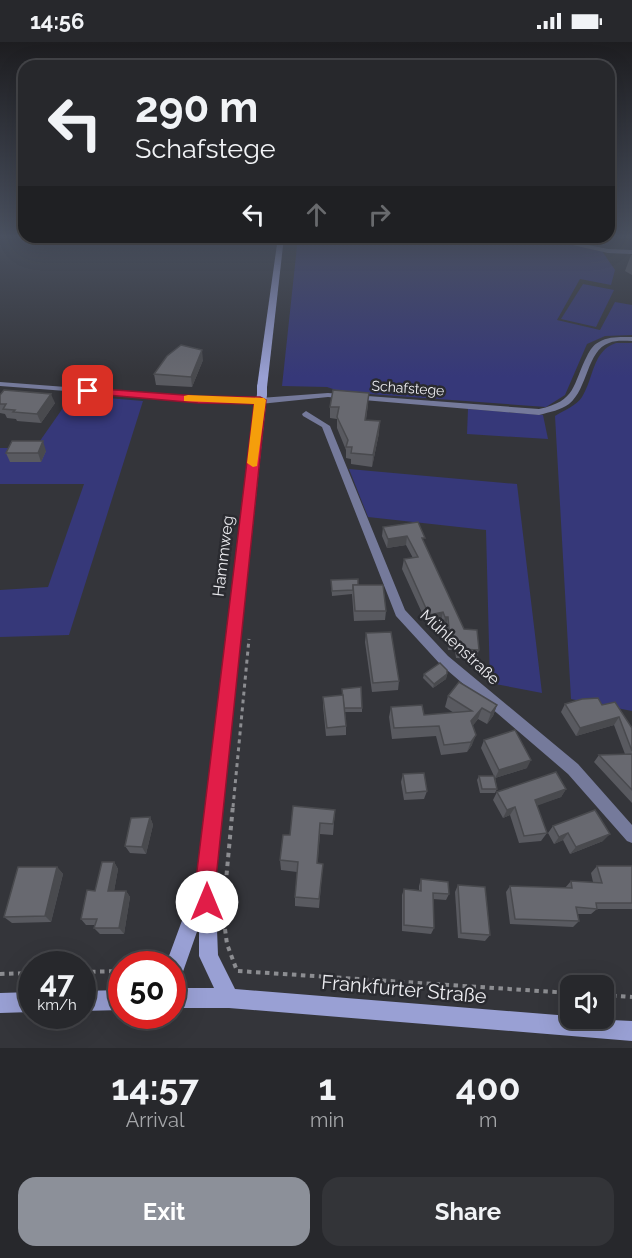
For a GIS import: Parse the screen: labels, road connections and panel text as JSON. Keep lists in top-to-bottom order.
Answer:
{
  "streets": {
    "main road": ["Hammweg", "Frankfurter Straße"],
    "street": ["Schafstege", "Mühlenstraße"]
  },
  "crossings": [
    ["Schafstege", "Hammweg"],
    ["Hammweg", "Frankfurter Straße"]
  ],
  "page": {
    "status": "14:56",
    "turn": ["290 m", "Schafstege"],
    "speed": "47 km/h",
    "limit": "50",
    "eta": [
      "14:57",
      "Arrival",
      "1",
      "min",
      "400",
      "m"
    ],
    "buttons": ["Exit", "Share"]
  }
}
